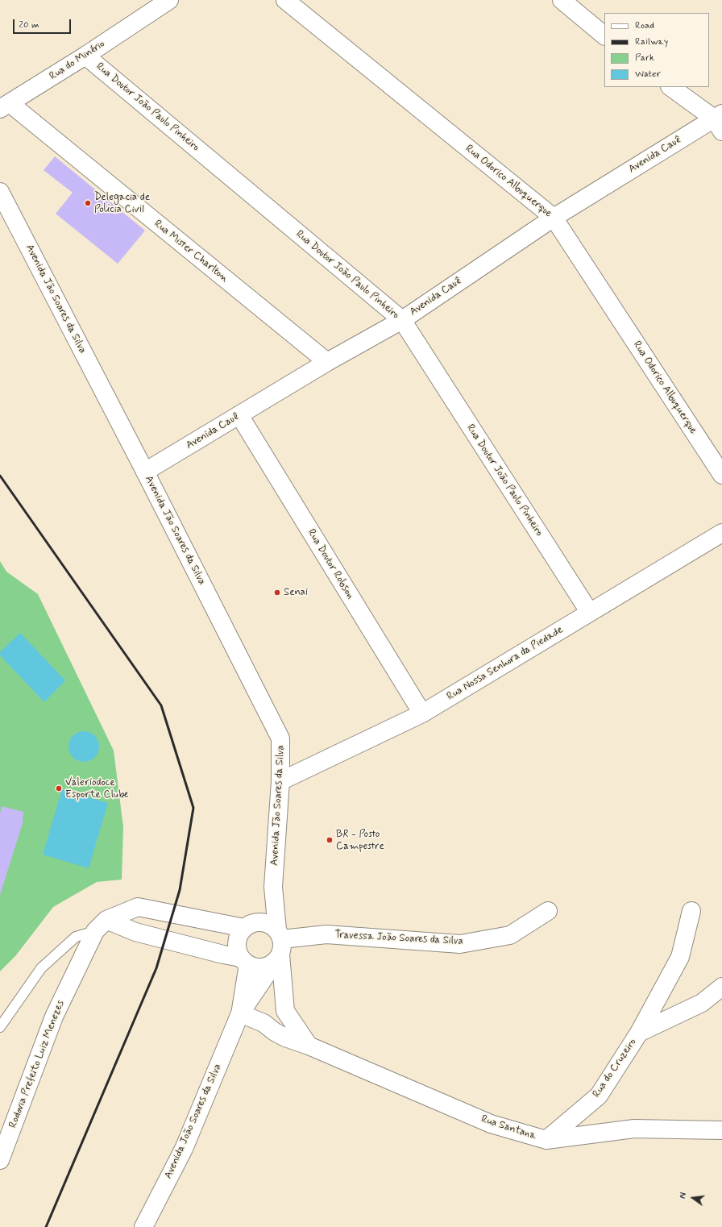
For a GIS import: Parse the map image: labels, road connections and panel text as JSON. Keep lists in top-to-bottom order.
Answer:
{
  "streets": {
    "street": [
      "Rua do Minério",
      "Rua Doutor João Paulo Pinheiro",
      "Avenida Cauê",
      "Rua Odorico Albuquerque",
      "Rua Mister Charlton",
      "Avenida Jão Soares da Silva",
      "Rua Doutor Robson",
      "Rua Nossa Senhora da Piedade",
      "Travessa João Soares da Silva",
      "Rodovia Prefeito Luiz Menezes",
      "Rua do Cruzeiro",
      "Avenida João Soares da Silva",
      "Rua Santana"
    ]
  },
  "crossings": [
    ["Rua do Minério", "Rua Doutor João Paulo Pinheiro"],
    ["Rua do Minério", "Rua Mister Charlton"],
    ["Rua Doutor João Paulo Pinheiro", "Avenida Cauê"],
    ["Rua Doutor João Paulo Pinheiro", "Rua Nossa Senhora da Piedade"],
    ["Avenida Cauê", "Rua Odorico Albuquerque"],
    ["Avenida Cauê", "Rua Mister Charlton"],
    ["Avenida Cauê", "Avenida Jão Soares da Silva"],
    ["Avenida Cauê", "Rua Doutor Robson"],
    ["Avenida Jão Soares da Silva", "Rua Nossa Senhora da Piedade"],
    ["Avenida Jão Soares da Silva", "Avenida João Soares da Silva"],
    ["Rua Doutor Robson", "Rua Nossa Senhora da Piedade"],
    ["Travessa João Soares da Silva", "Avenida João Soares da Silva"],
    ["Rua do Cruzeiro", "Rua Santana"],
    ["Avenida João Soares da Silva", "Rua Santana"]
  ],
  "places": [
    "Delegacia de Policia Civil",
    "Senai",
    "Valeriodoce Esporte Clube",
    "BR - Posto Campestre"
  ],
  "legend": [
    "Road",
    "Railway",
    "Park",
    "Water"
  ],
  "scale_bar": "20 m",
  "north": "left"
}
